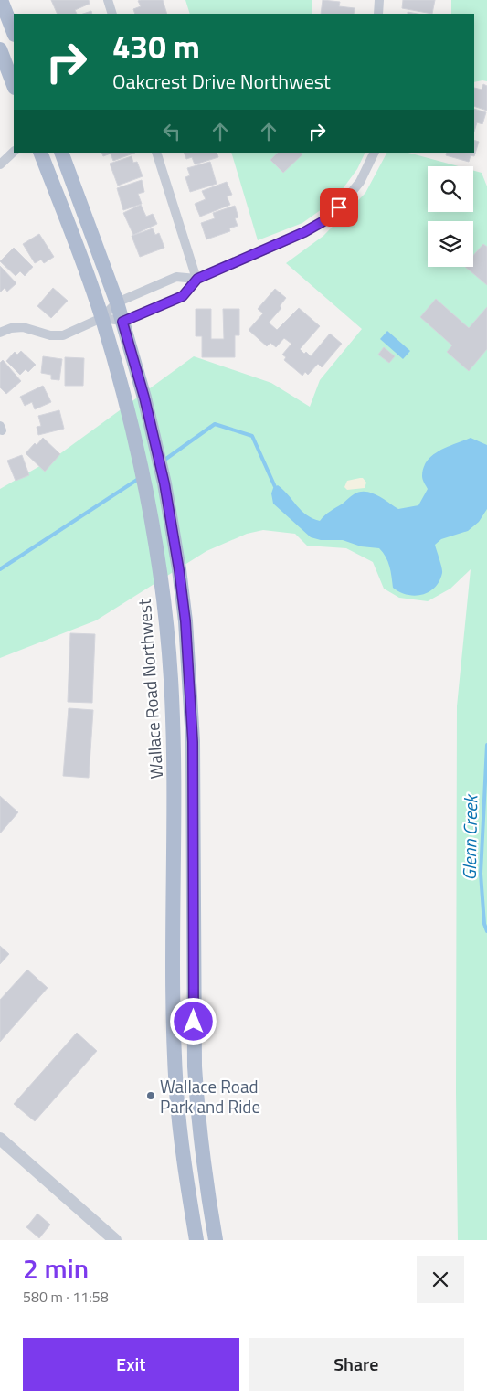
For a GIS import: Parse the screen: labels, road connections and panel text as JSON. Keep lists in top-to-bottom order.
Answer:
{
  "streets": {
    "main road": ["Wallace Road Northwest"]
  },
  "water": ["Glenn Creek"],
  "places": ["Wallace Road Park and Ride"],
  "page": {
    "turn": ["430 m", "Oakcrest Drive Northwest"],
    "heading": ["2 min", "580 m · 11:58"],
    "buttons": ["Exit", "Share"]
  }
}
